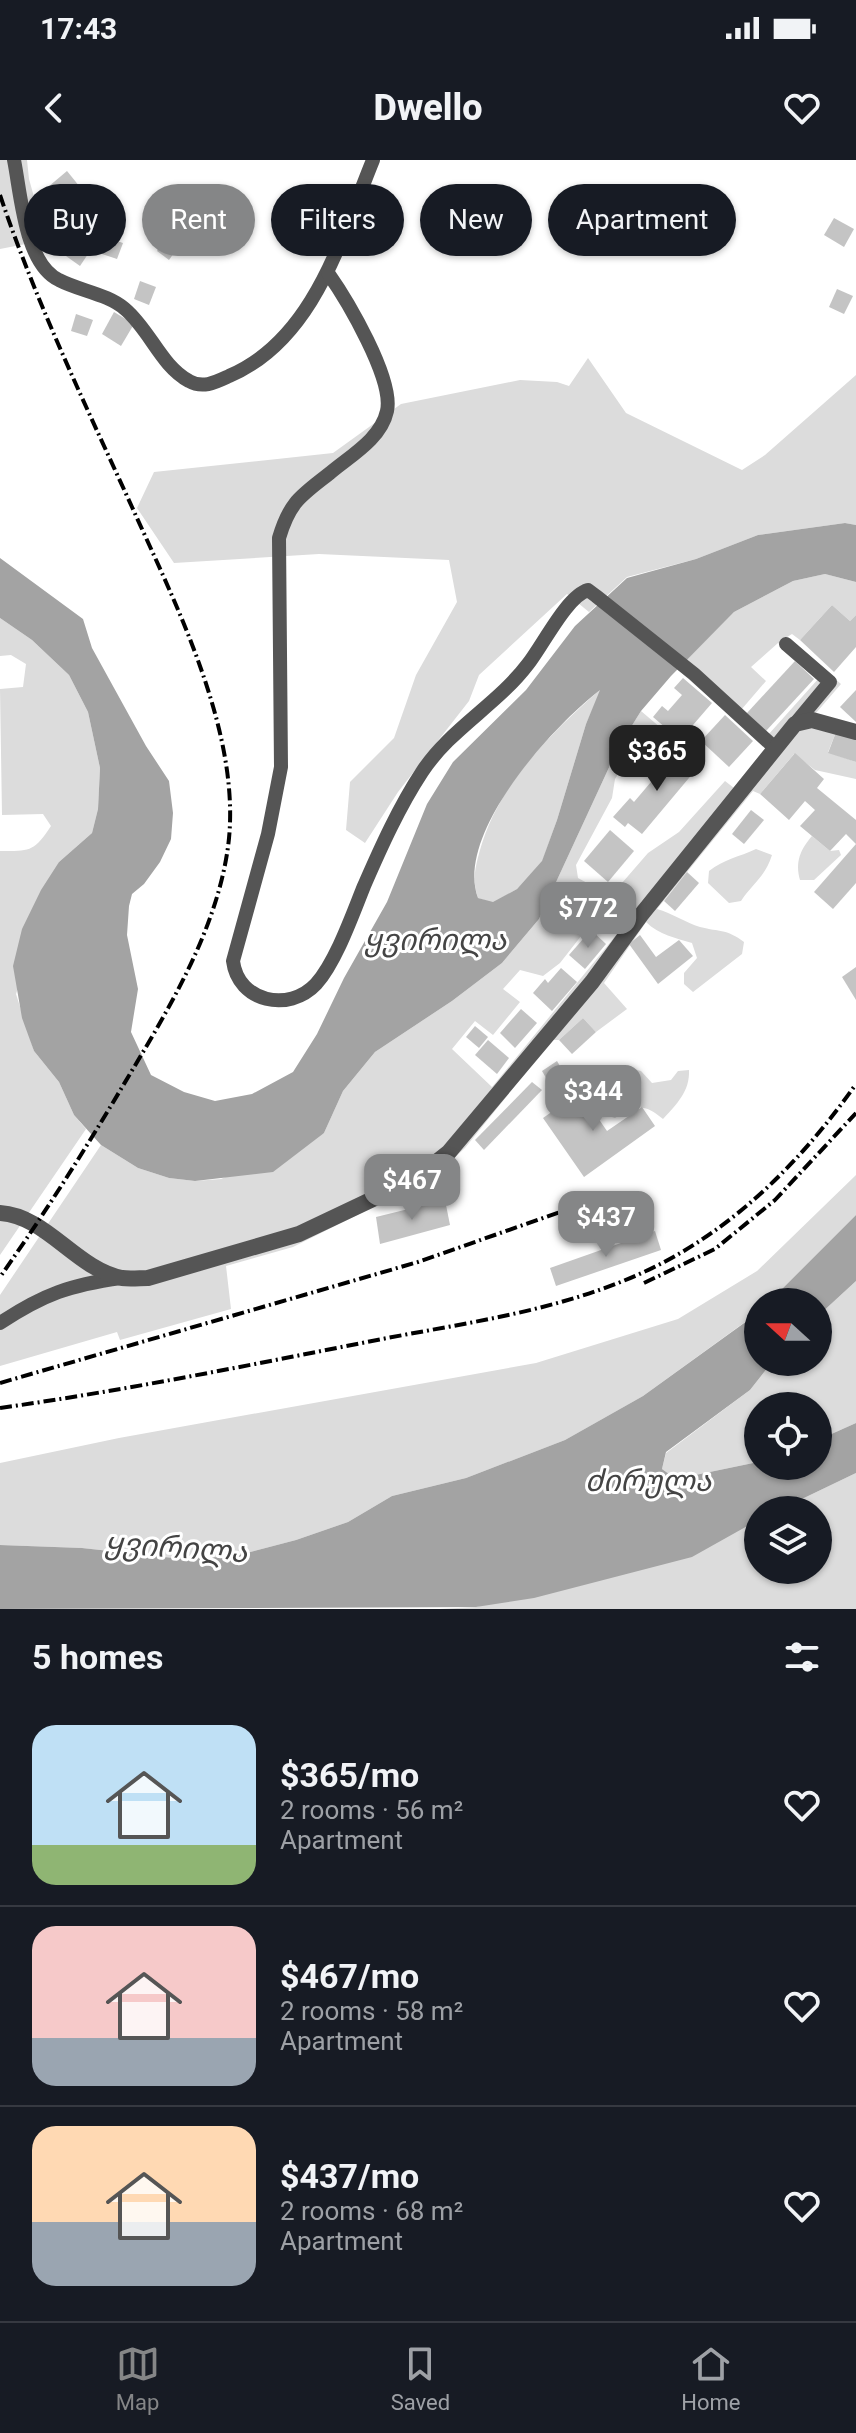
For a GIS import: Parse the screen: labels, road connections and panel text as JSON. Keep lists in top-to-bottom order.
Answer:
{
  "water": ["ყვირილა", "ძირულა"],
  "north": "left",
  "page": {
    "status": "17:43",
    "header": "Dwello",
    "chip": [
      "Buy",
      "Rent",
      "Filters",
      "New",
      "Apartment"
    ],
    "price": [
      "$365",
      "$772",
      "$344",
      "$467",
      "$437"
    ],
    "heading": "5 homes",
    "list": [
      {
        "name": "$365/mo",
        "note": "2 rooms · 56 m² · Apartment"
      },
      {
        "name": "$467/mo",
        "note": "2 rooms · 58 m² · Apartment"
      },
      {
        "name": "$437/mo",
        "note": "2 rooms · 68 m² · Apartment"
      }
    ],
    "tabs": ["Map", "Saved", "Home"]
  }
}
